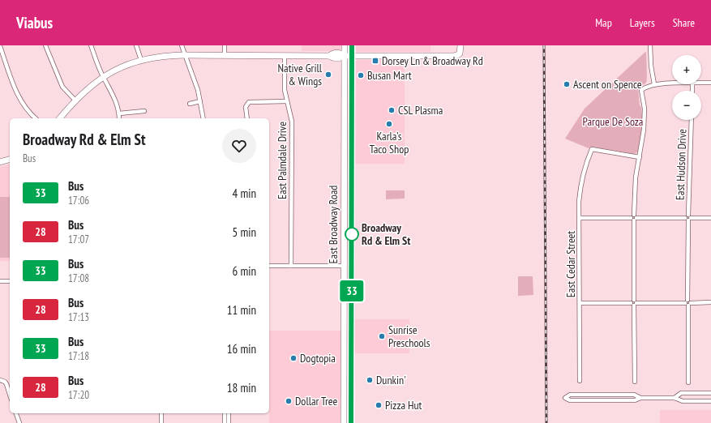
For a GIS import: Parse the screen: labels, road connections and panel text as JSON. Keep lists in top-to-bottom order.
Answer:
{
  "streets": {
    "main road": ["East Broadway Road"],
    "street": ["East Palmdale Drive", "East Hudson Drive", "East Cedar Street"]
  },
  "parks": ["Parque De Soza"],
  "places": {
    "transit": ["Dorsey Ln & Broadway Rd"],
    "other": [
      "Native Grill & Wings",
      "Busan Mart",
      "Ascent on Spence",
      "CSL Plasma",
      "Karla’s Taco Shop",
      "Broadway Rd & Elm St",
      "Sunrise Preschools",
      "Dogtopia",
      "Dunkin'",
      "Dollar Tree",
      "Pizza Hut"
    ]
  },
  "lines": ["bus line 33"],
  "page": {
    "header": "Viabus",
    "nav": ["Map", "Layers", "Share"],
    "on_map": "33",
    "map_buttons": ["+", "−"],
    "heading": ["Broadway Rd & Elm St", "Bus"],
    "list": [
      {
        "mark": "33",
        "name": "Bus",
        "note": "17:06",
        "value": "4 min"
      },
      {
        "mark": "28",
        "name": "Bus",
        "note": "17:07",
        "value": "5 min"
      },
      {
        "mark": "33",
        "name": "Bus",
        "note": "17:08",
        "value": "6 min"
      },
      {
        "mark": "28",
        "name": "Bus",
        "note": "17:13",
        "value": "11 min"
      },
      {
        "mark": "33",
        "name": "Bus",
        "note": "17:18",
        "value": "16 min"
      },
      {
        "mark": "28",
        "name": "Bus",
        "note": "17:20",
        "value": "18 min"
      }
    ]
  }
}
